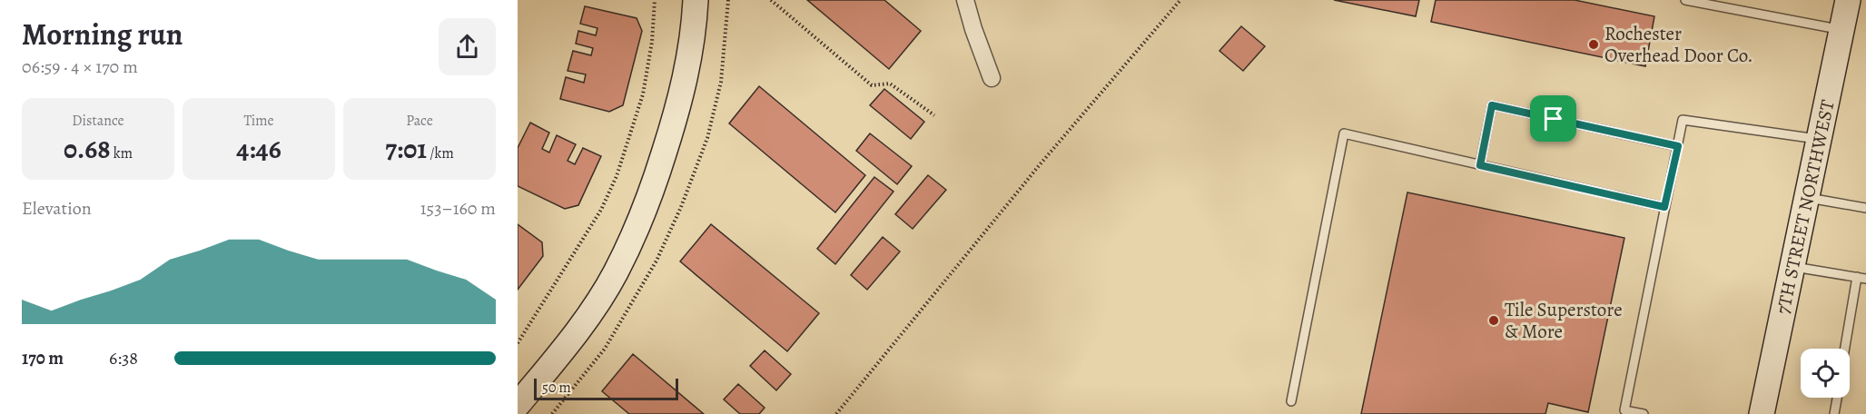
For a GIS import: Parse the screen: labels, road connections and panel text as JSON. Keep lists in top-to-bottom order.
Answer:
{
  "streets": {
    "main road": ["7TH STREET NORTHWEST"]
  },
  "places": ["Rochester Overhead Door Co.", "Tile Superstore & More"],
  "scale_bar": "50 m",
  "page": {
    "heading": ["Morning run", "06:59 · 4 × 170 m"],
    "stats": [
      ["Distance", "0.68 km"],
      ["Time", "4:46"],
      ["Pace", "7:01 /km"]
    ],
    "chart": ["Elevation", "153–160 m"],
    "list": [
      {
        "name": "170 m",
        "note": "6:38"
      }
    ],
    "scale": "50 m"
  }
}
